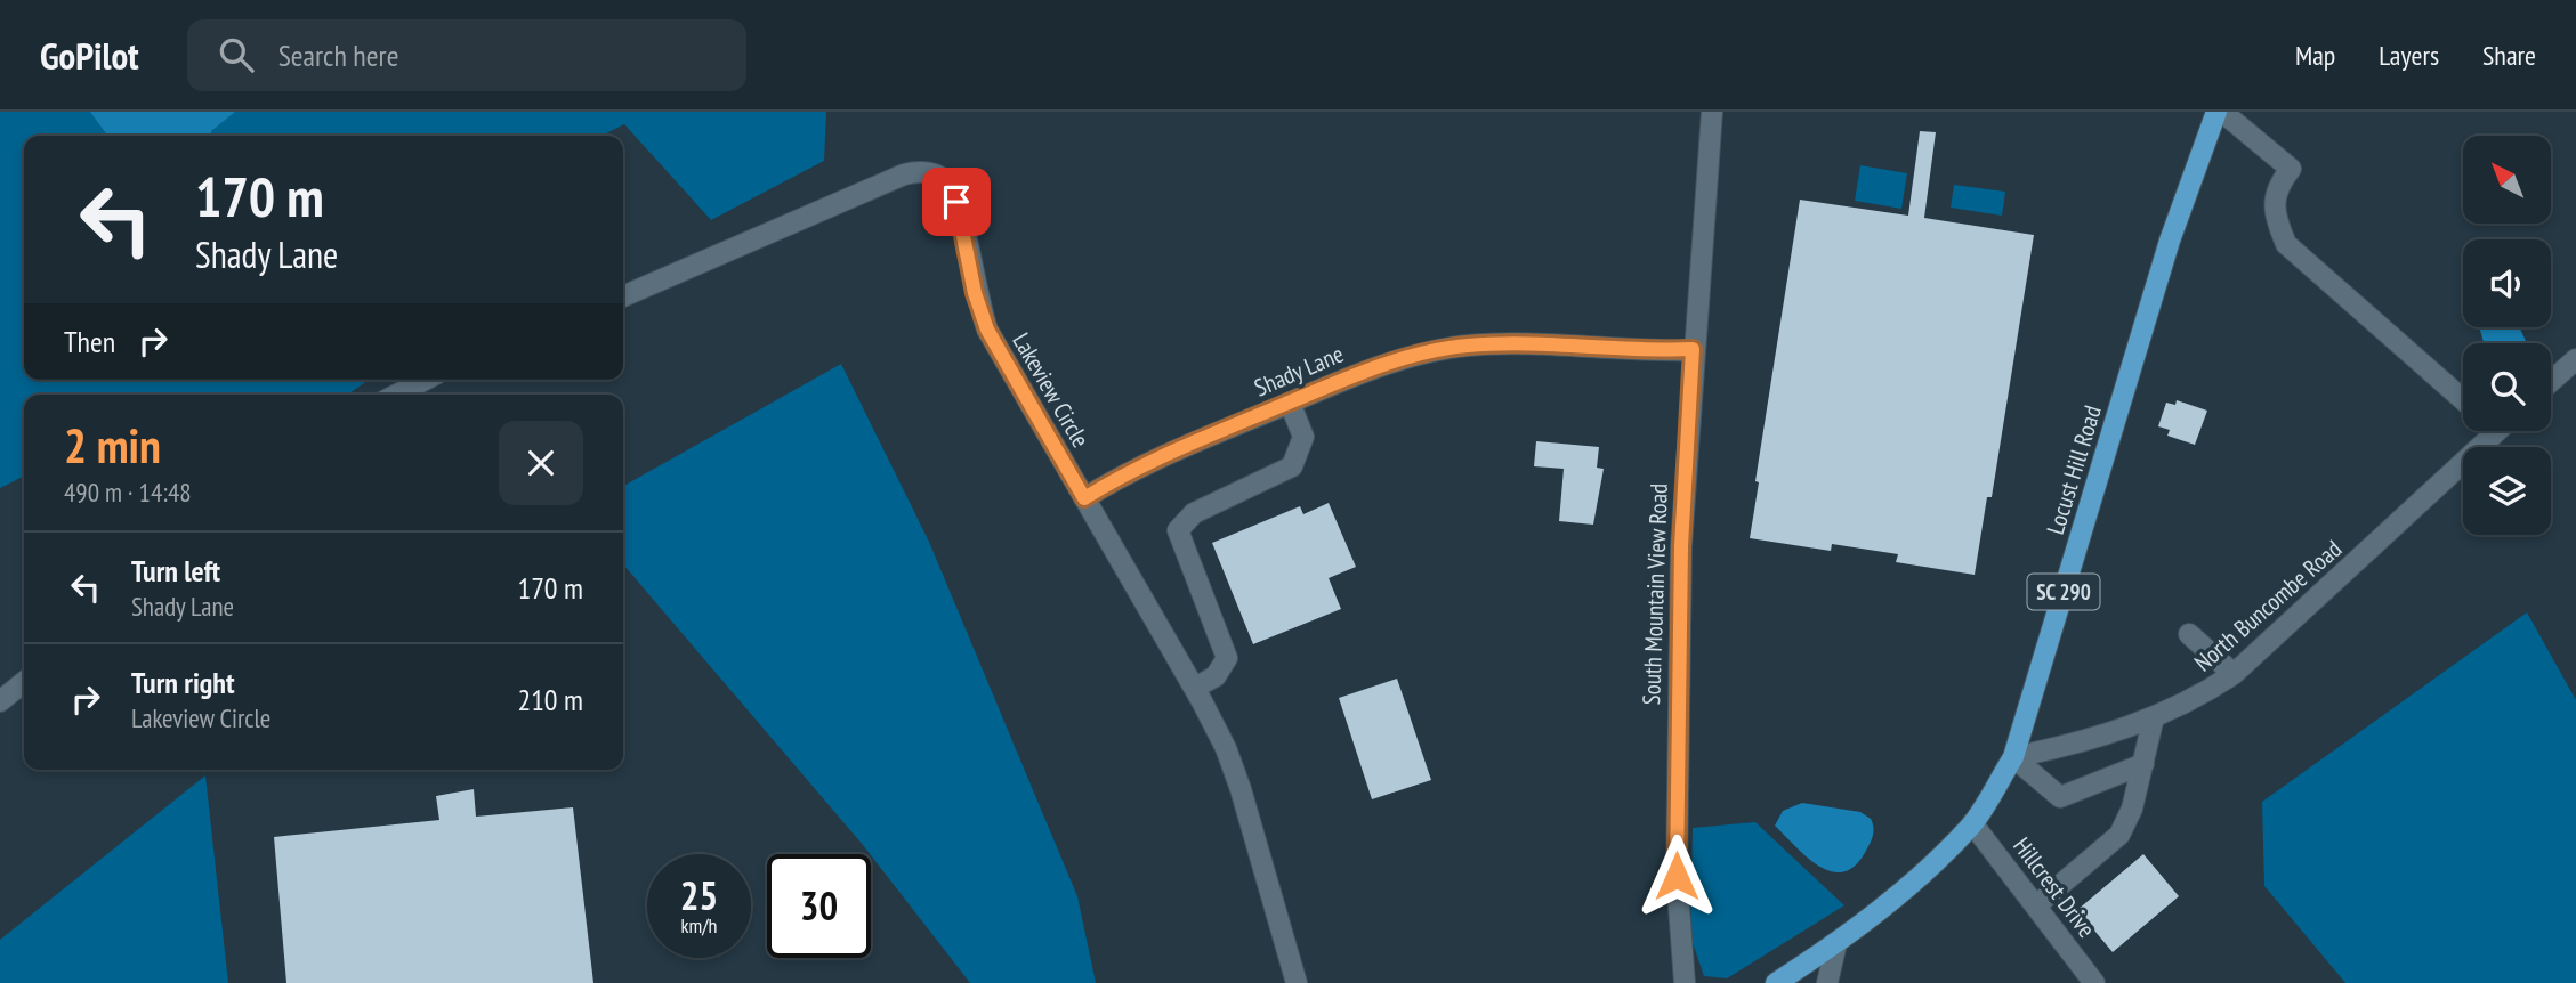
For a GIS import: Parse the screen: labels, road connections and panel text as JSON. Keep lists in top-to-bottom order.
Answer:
{
  "streets": {
    "main road": ["Locust Hill Road", "SC 290"],
    "street": [
      "Shady Lane",
      "Lakeview Circle",
      "South Mountain View Road",
      "North Buncombe Road",
      "Hillcrest Drive"
    ]
  },
  "crossings": [
    ["Shady Lane", "Lakeview Circle"],
    ["Shady Lane", "South Mountain View Road"],
    ["Locust Hill Road", "North Buncombe Road"],
    ["Locust Hill Road", "Hillcrest Drive"]
  ],
  "north": "top left",
  "page": {
    "header": "GoPilot",
    "search": "Search here",
    "nav": ["Map", "Layers", "Share"],
    "turn": ["170 m", "Shady Lane"],
    "then": "Then",
    "heading": ["2 min", "490 m · 14:48"],
    "list": [
      {
        "name": "Turn left",
        "note": "Shady Lane",
        "value": "170 m"
      },
      {
        "name": "Turn right",
        "note": "Lakeview Circle",
        "value": "210 m"
      }
    ],
    "speed": "25 km/h",
    "limit": "30"
  }
}
